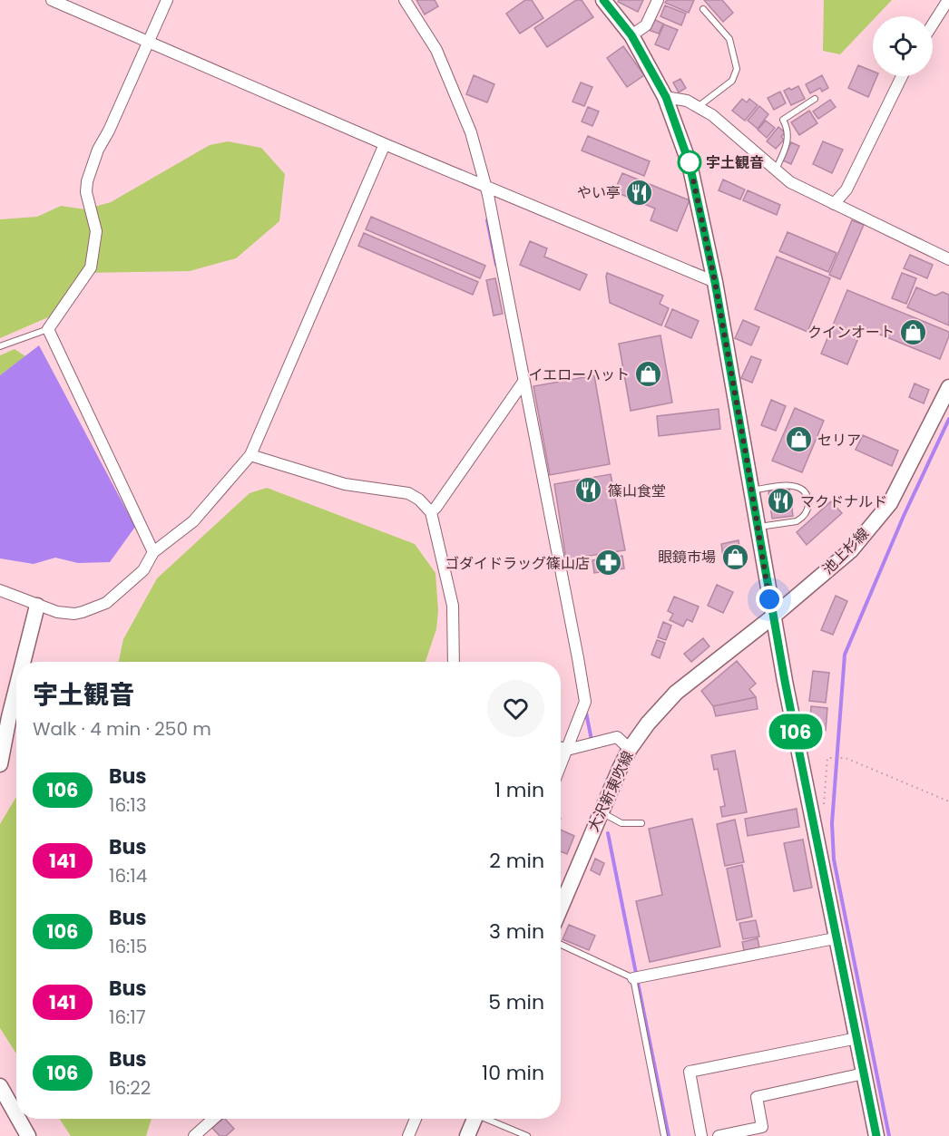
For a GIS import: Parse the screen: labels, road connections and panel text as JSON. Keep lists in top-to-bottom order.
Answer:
{
  "streets": {
    "main road": ["池上杉線", "大沢新東吹線"]
  },
  "crossings": [
    ["池上杉線", "大沢新東吹線"]
  ],
  "places": {
    "other": ["宇土観音"],
    "restaurant": ["やい亭", "篠山食堂", "マクドナルド"],
    "shop": [
      "クインオート",
      "イエローハット",
      "セリア",
      "眼鏡市場"
    ],
    "pharmacy": ["ゴダイドラッグ篠山店"]
  },
  "lines": ["bus line 106"],
  "page": {
    "on_map": "106",
    "heading": ["宇土観音", "Walk · 4 min · 250 m"],
    "list": [
      {
        "mark": "106",
        "name": "Bus",
        "note": "16:13",
        "value": "1 min"
      },
      {
        "mark": "141",
        "name": "Bus",
        "note": "16:14",
        "value": "2 min"
      },
      {
        "mark": "106",
        "name": "Bus",
        "note": "16:15",
        "value": "3 min"
      },
      {
        "mark": "141",
        "name": "Bus",
        "note": "16:17",
        "value": "5 min"
      },
      {
        "mark": "106",
        "name": "Bus",
        "note": "16:22",
        "value": "10 min"
      }
    ]
  }
}
